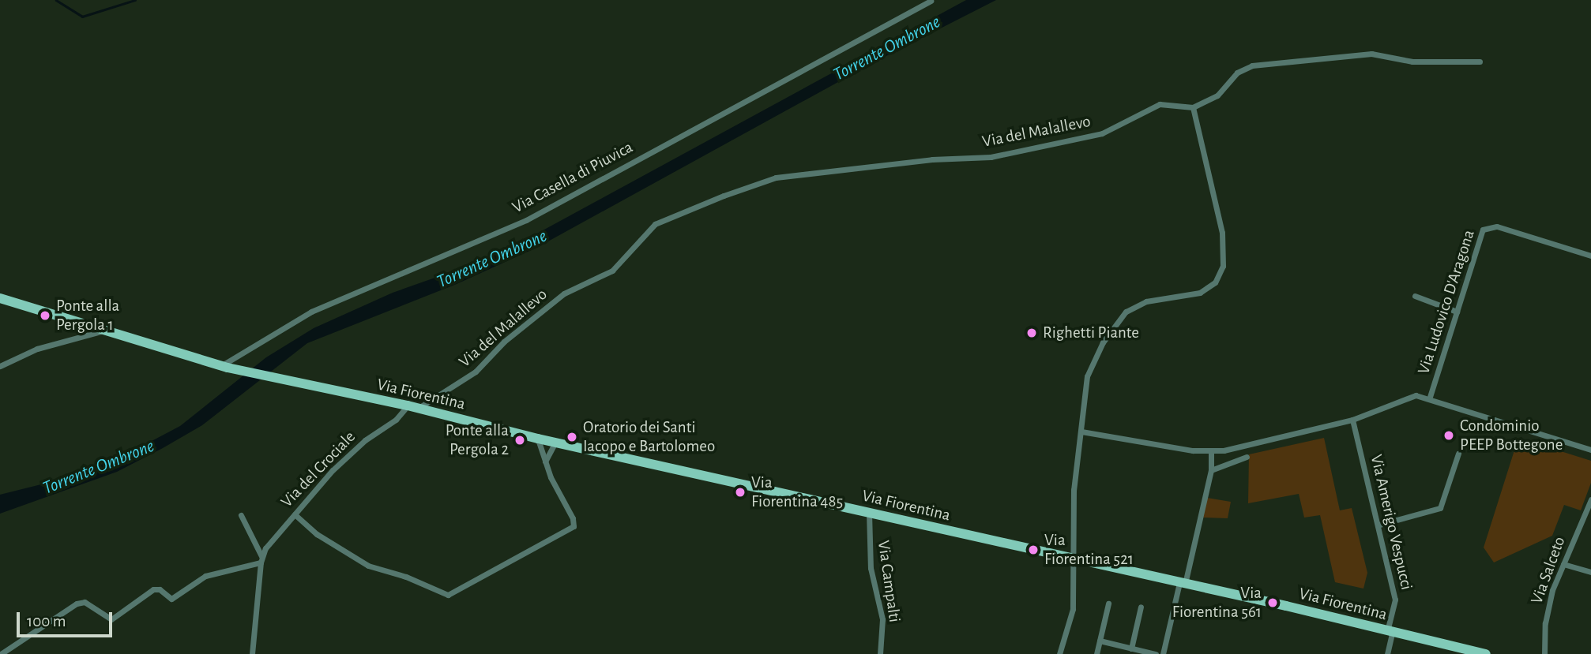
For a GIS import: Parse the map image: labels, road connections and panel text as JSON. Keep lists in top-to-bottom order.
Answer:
{
  "streets": {
    "main road": ["Via Fiorentina"],
    "street": [
      "Via del Malallevo",
      "Via Casella di Piuvica",
      "Via Ludovico D'Aragona",
      "Via del Crociale",
      "Via Amerigo Vespucci",
      "Via Salceto",
      "Via Campalti"
    ]
  },
  "crossings": [
    ["Via del Malallevo", "Via Fiorentina"],
    ["Via Casella di Piuvica", "Via Fiorentina"],
    ["Via Fiorentina", "Via del Crociale"],
    ["Via Fiorentina", "Via Amerigo Vespucci"],
    ["Via Fiorentina", "Via Campalti"]
  ],
  "water": ["Torrente Ombrone"],
  "places": [
    "Ponte alla Pergola 1",
    "Righetti Piante",
    "Condominio PEEP Bottegone",
    "Oratorio dei Santi Iacopo e Bartolomeo",
    "Ponte alla Pergola 2",
    "Via Fiorentina 485",
    "Via Fiorentina 521",
    "Via Fiorentina 561"
  ],
  "scale_bar": "100 m"
}
